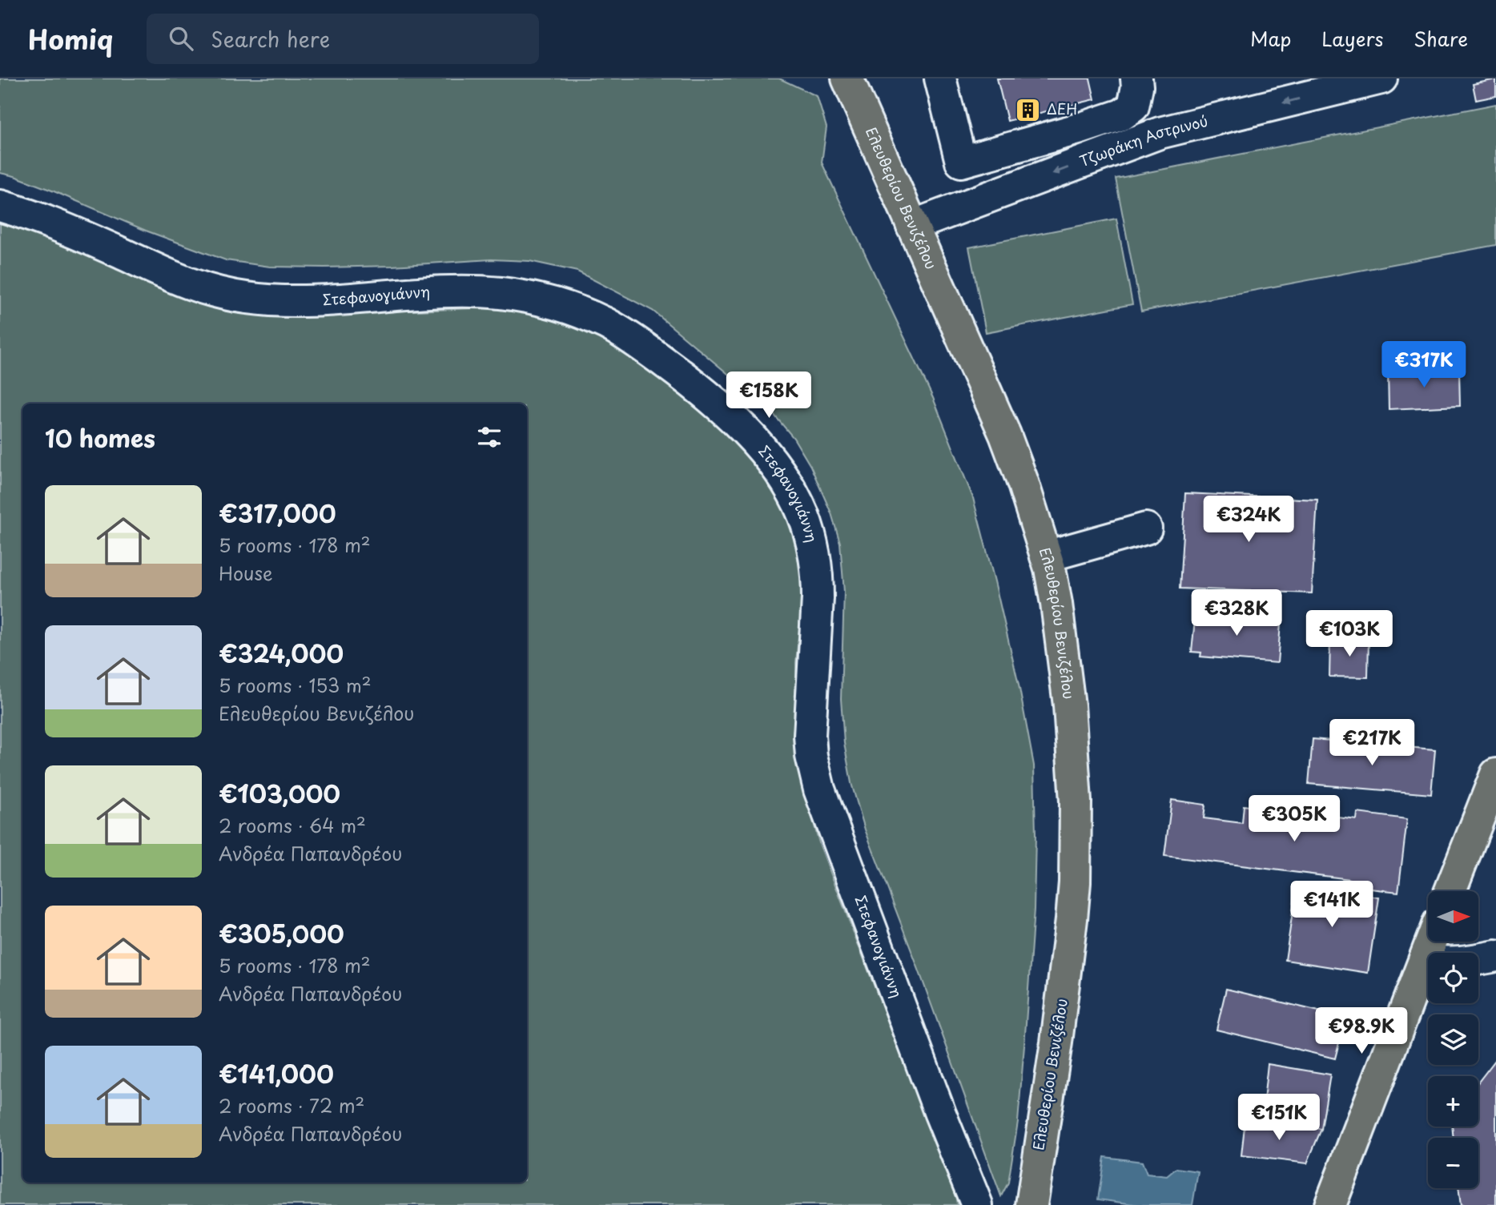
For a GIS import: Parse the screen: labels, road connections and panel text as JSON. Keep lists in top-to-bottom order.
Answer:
{
  "streets": {
    "main road": ["Ελευθερίου Βενιζέλου"],
    "street": ["Τζωράκη Αστρινού", "Στεφανογιάννη"]
  },
  "crossings": [
    ["Τζωράκη Αστρινού", "Ελευθερίου Βενιζέλου"]
  ],
  "one_way": ["Τζωράκη Αστρινού"],
  "places": {
    "building": ["ΔΕΗ"]
  },
  "north": "right",
  "page": {
    "header": "Homiq",
    "search": "Search here",
    "nav": ["Map", "Layers", "Share"],
    "price": [
      "€317K",
      "€158K",
      "€324K",
      "€328K",
      "€103K",
      "€217K",
      "€305K",
      "€141K",
      "€98.9K",
      "€151K"
    ],
    "heading": "10 homes",
    "list": [
      {
        "name": "€317,000",
        "note": "5 rooms · 178 m² · House"
      },
      {
        "name": "€324,000",
        "note": "5 rooms · 153 m² · Ελευθερίου Βενιζέλου"
      },
      {
        "name": "€103,000",
        "note": "2 rooms · 64 m² · Ανδρέα Παπανδρέου"
      },
      {
        "name": "€305,000",
        "note": "5 rooms · 178 m² · Ανδρέα Παπανδρέου"
      },
      {
        "name": "€141,000",
        "note": "2 rooms · 72 m² · Ανδρέα Παπανδρέου"
      }
    ],
    "map_buttons": ["+", "−"]
  }
}
